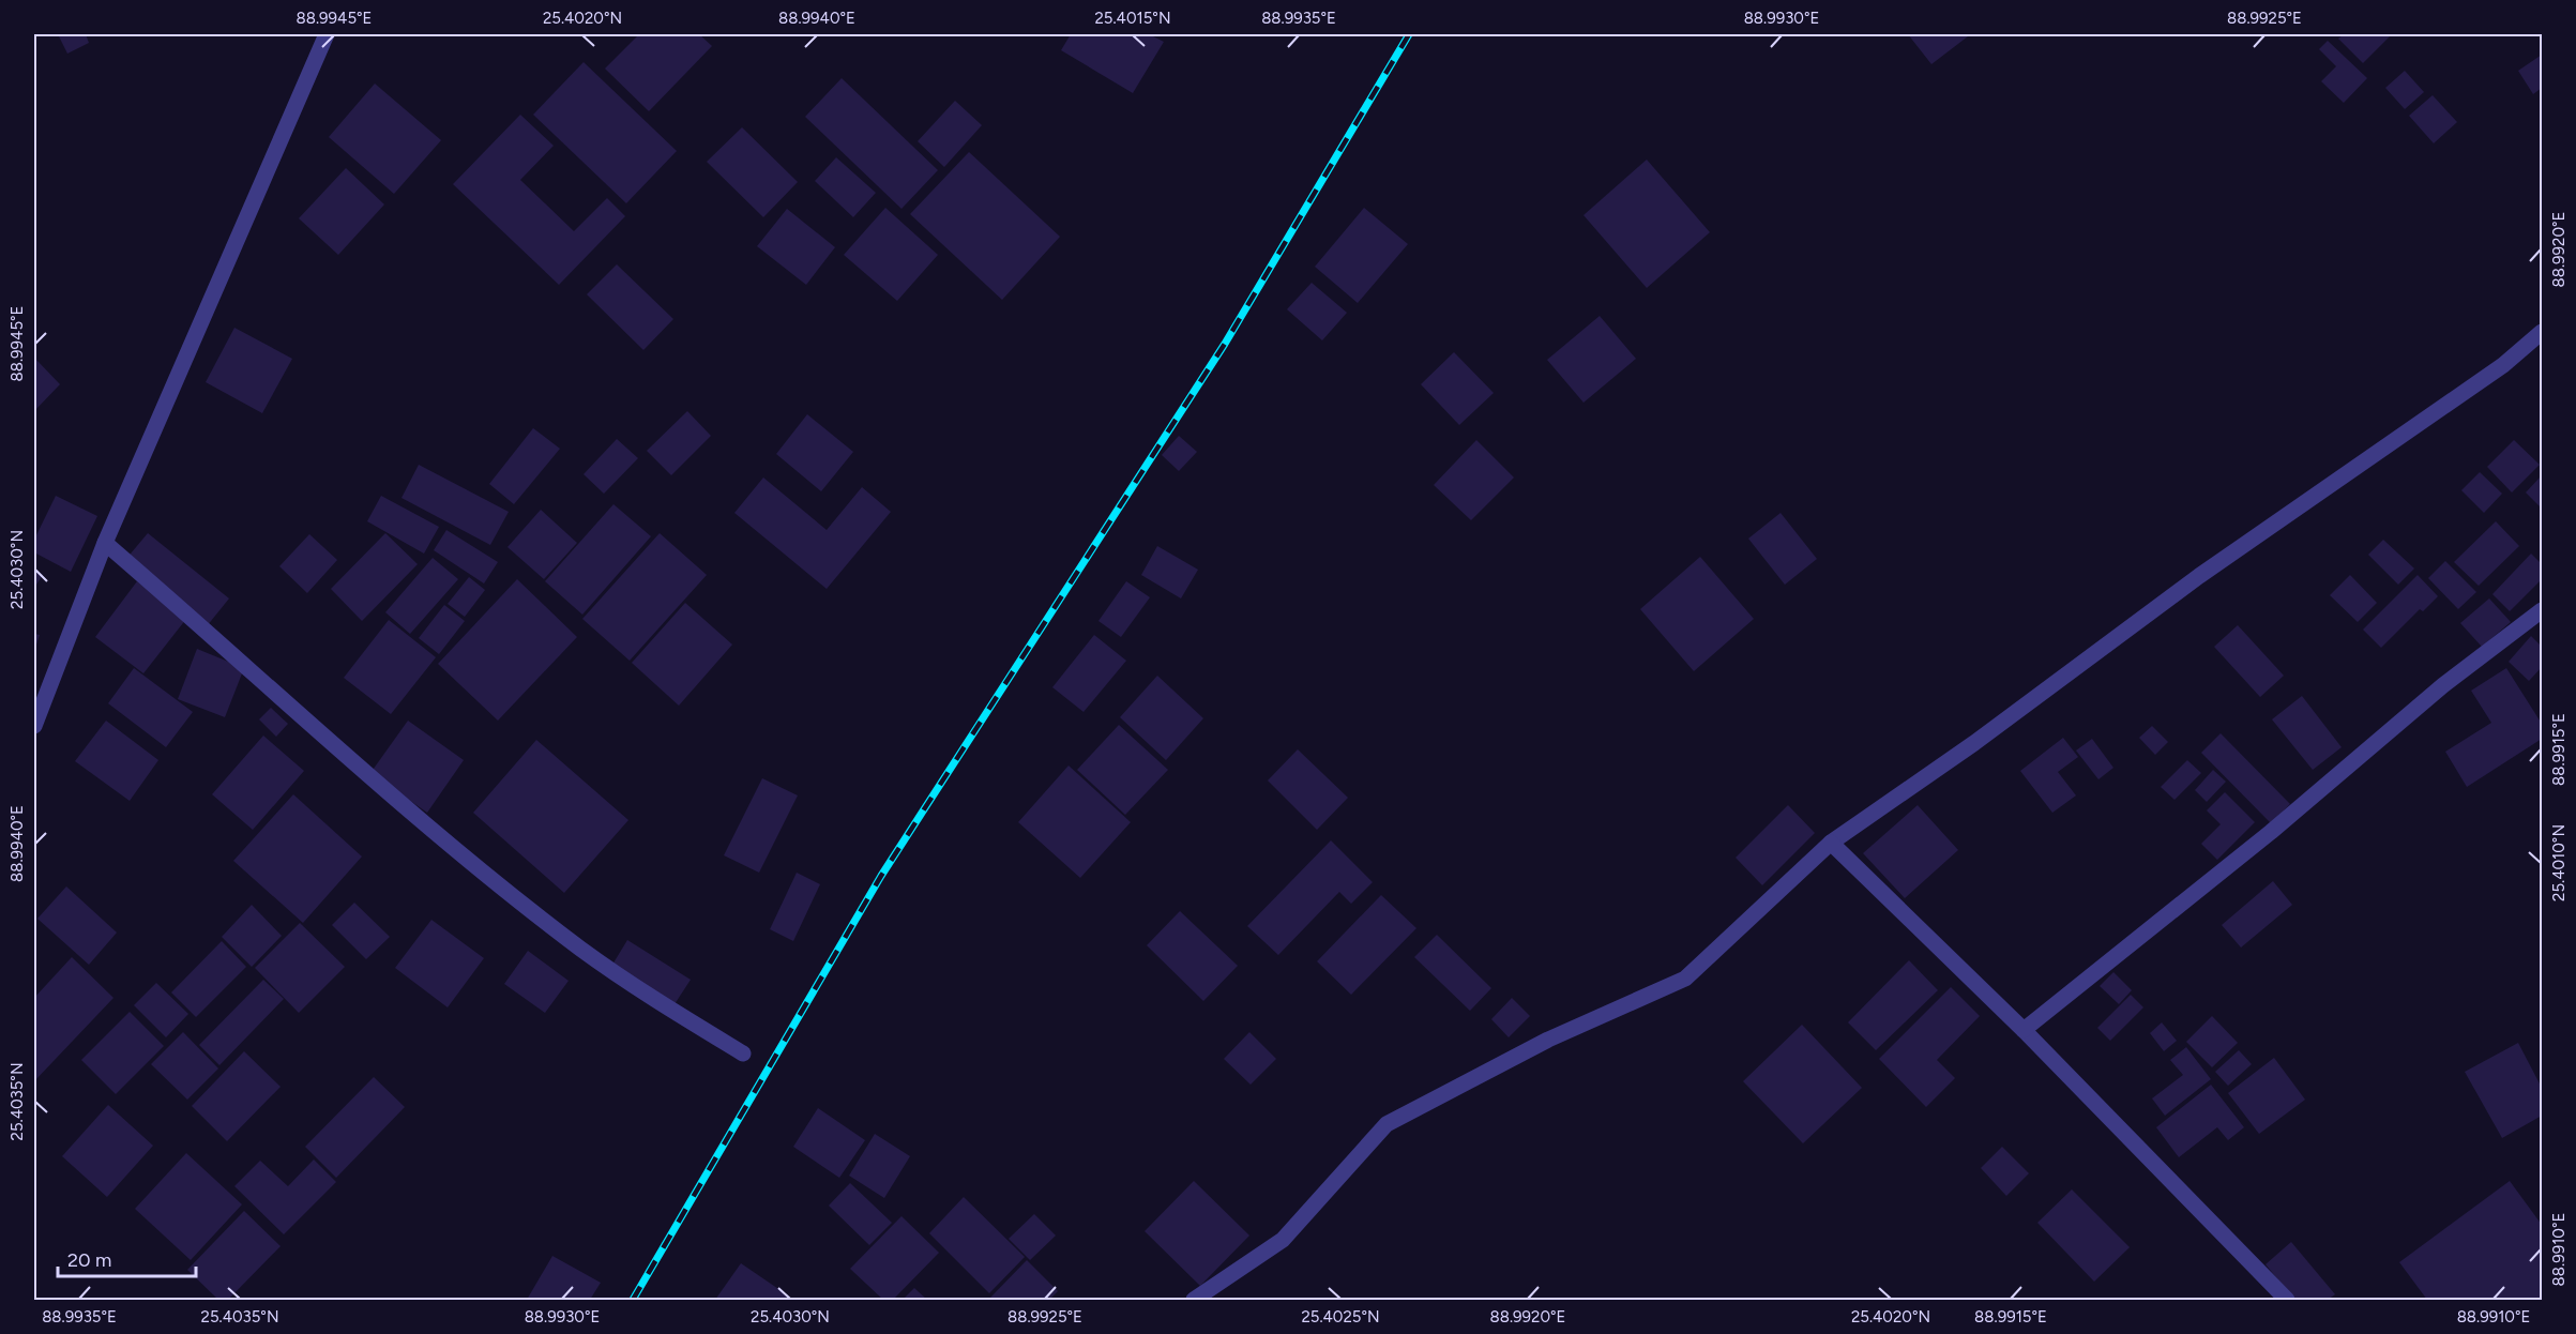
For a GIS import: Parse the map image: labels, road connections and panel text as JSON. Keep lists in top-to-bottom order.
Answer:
{
  "scale_bar": "20 m",
  "coordinates": [
    "88.9945°E",
    "25.4020°N",
    "88.9940°E",
    "25.4015°N",
    "88.9935°E",
    "88.9930°E",
    "88.9925°E",
    "88.9920°E",
    "25.4030°N",
    "88.9915°E",
    "25.4010°N",
    "25.4035°N",
    "88.9910°E",
    "25.4025°N"
  ]
}
